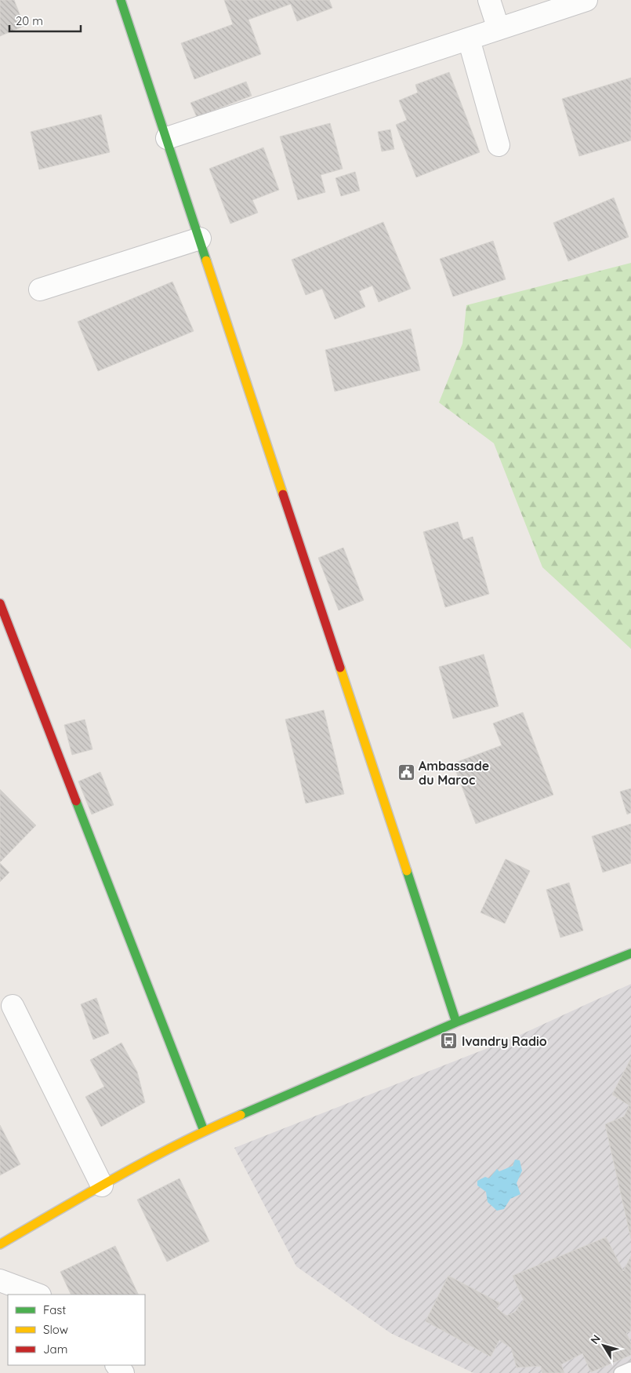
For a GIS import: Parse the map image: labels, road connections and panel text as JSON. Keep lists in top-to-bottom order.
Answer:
{
  "places": {
    "public building": ["Ambassade du Maroc"],
    "bus stop": ["Ivandry Radio"]
  },
  "legend": ["Fast", "Slow", "Jam"],
  "scale_bar": "20 m",
  "north": "top left"
}
